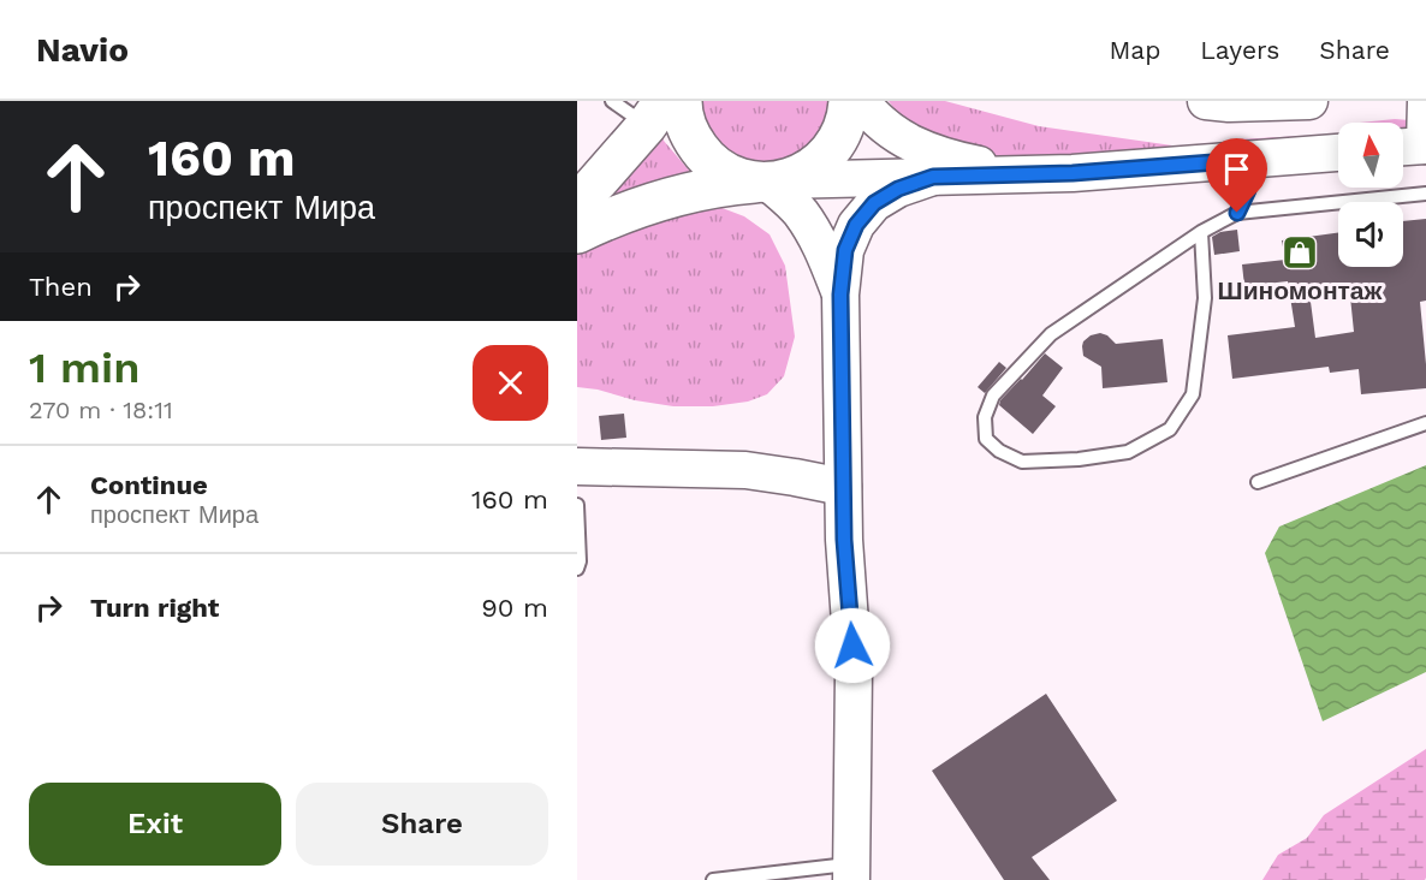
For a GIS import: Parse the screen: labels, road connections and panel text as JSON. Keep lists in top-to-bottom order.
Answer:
{
  "places": {
    "shop": ["Шиномонтаж"]
  },
  "north": "top",
  "page": {
    "header": "Navio",
    "nav": ["Map", "Layers", "Share"],
    "turn": ["160 m", "проспект Мира"],
    "then": "Then",
    "heading": ["1 min", "270 m · 18:11"],
    "list": [
      {
        "name": "Continue",
        "note": "проспект Мира",
        "value": "160 m"
      },
      {
        "name": "Turn right",
        "value": "90 m"
      }
    ],
    "buttons": ["Exit", "Share"]
  }
}
